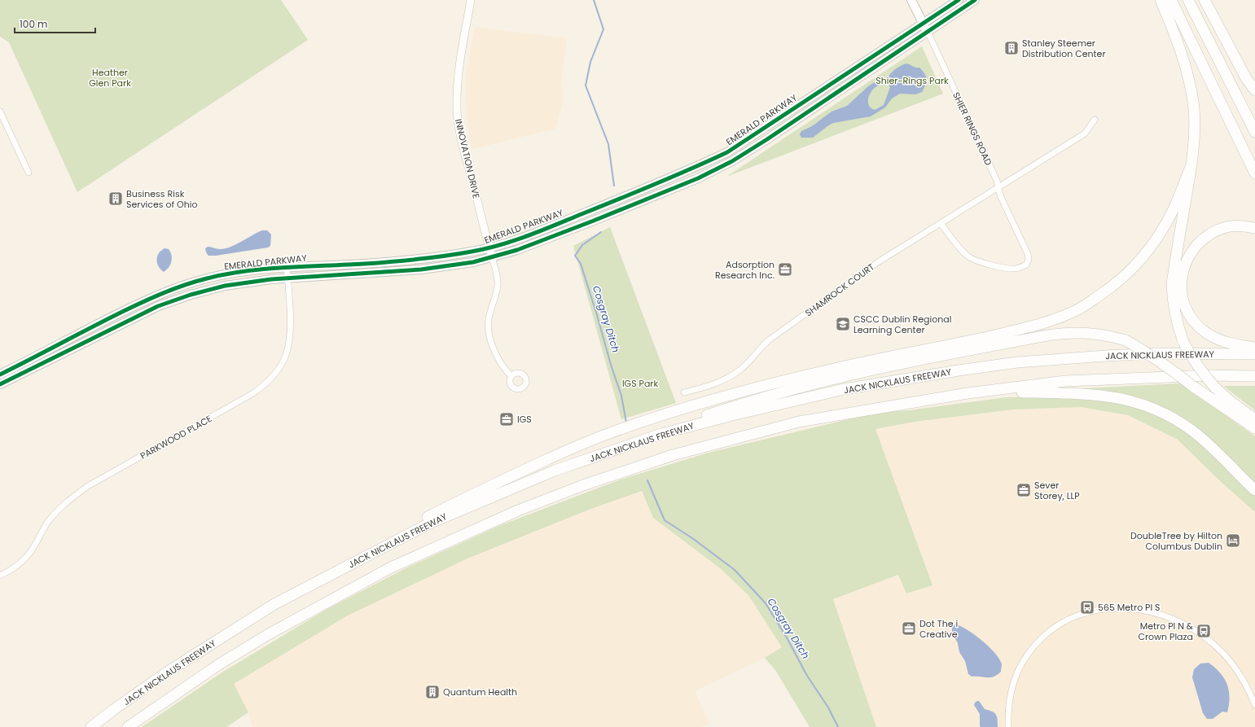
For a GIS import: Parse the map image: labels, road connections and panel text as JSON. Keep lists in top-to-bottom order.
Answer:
{
  "streets": {
    "highway": ["JACK NICKLAUS FREEWAY"],
    "main road": ["EMERALD PARKWAY", "SHIER RINGS ROAD"],
    "street": ["INNOVATION DRIVE", "SHAMROCK COURT", "PARKWOOD PLACE"]
  },
  "crossings": [
    ["EMERALD PARKWAY", "SHIER RINGS ROAD"],
    ["EMERALD PARKWAY", "INNOVATION DRIVE"],
    ["EMERALD PARKWAY", "PARKWOOD PLACE"],
    ["SHIER RINGS ROAD", "SHAMROCK COURT"]
  ],
  "water": ["Cosgray Ditch"],
  "parks": ["Heather Glen Park", "Shier-Rings Park", "IGS Park"],
  "places": {
    "building": ["Stanley Steemer Distribution Center", "Business Risk Services of Ohio", "Quantum Health"],
    "office": [
      "Adsorption Research Inc.",
      "IGS",
      "Sever Storey, LLP",
      "Dot The i Creative"
    ],
    "school or university": ["CSCC Dublin Regional Learning Center"],
    "hotel": ["DoubleTree by Hilton Columbus Dublin"],
    "bus stop": ["565 Metro Pl S", "Metro Pl N & Crown Plaza"]
  },
  "scale_bar": "100 m"
}
